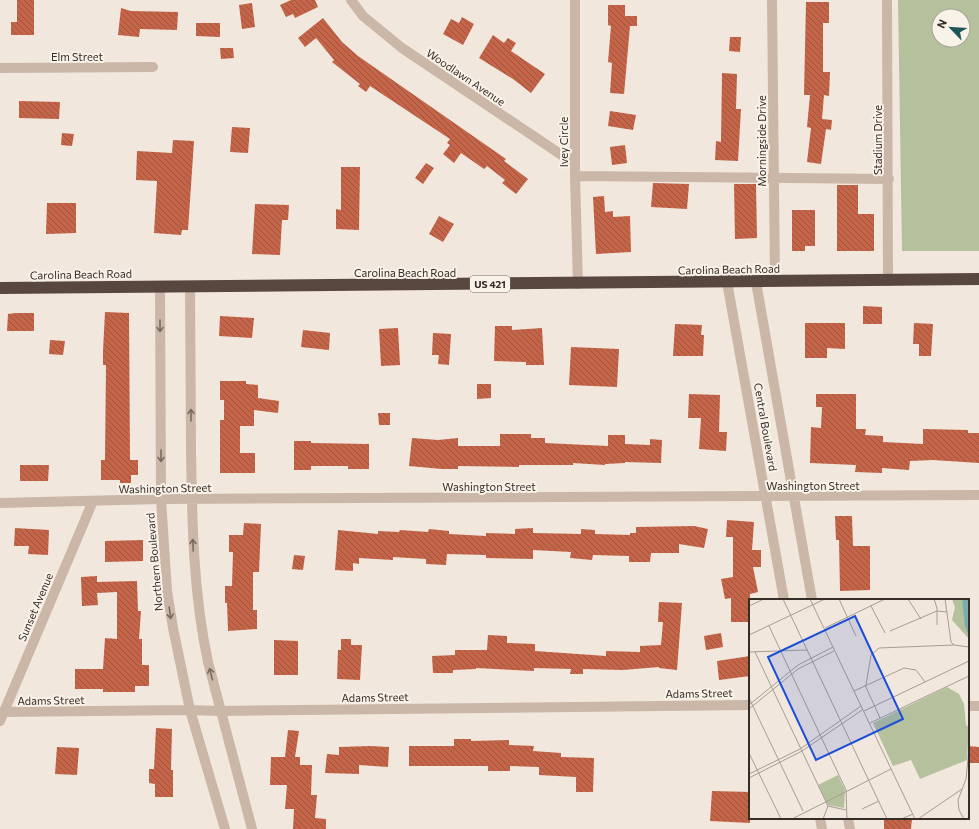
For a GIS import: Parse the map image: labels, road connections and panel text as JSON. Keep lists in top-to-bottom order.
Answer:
{
  "streets": {
    "highway": ["Carolina Beach Road", "US 421"],
    "street": [
      "Elm Street",
      "Woodlawn Avenue",
      "Stadium Drive",
      "Morningside Drive",
      "Ivey Circle",
      "Central Boulevard",
      "Washington Street",
      "Northern Boulevard",
      "Sunset Avenue",
      "Adams Street"
    ]
  },
  "crossings": [
    ["Woodlawn Avenue", "Ivey Circle"],
    ["Stadium Drive", "Carolina Beach Road"],
    ["Morningside Drive", "Carolina Beach Road"],
    ["Ivey Circle", "Carolina Beach Road"],
    ["Carolina Beach Road", "Central Boulevard"],
    ["Carolina Beach Road", "Northern Boulevard"],
    ["Central Boulevard", "Washington Street"],
    ["Washington Street", "Northern Boulevard"],
    ["Washington Street", "Sunset Avenue"],
    ["Northern Boulevard", "Adams Street"],
    ["Sunset Avenue", "Adams Street"]
  ],
  "north": "top left"
}
